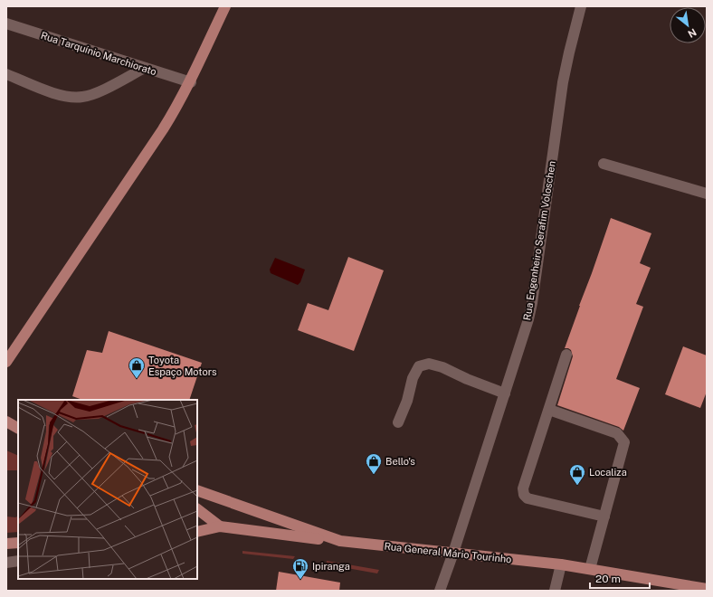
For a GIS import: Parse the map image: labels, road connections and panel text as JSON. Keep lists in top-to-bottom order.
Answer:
{
  "streets": {
    "main road": ["Rua General Mário Tourinho"],
    "street": ["Rua Tarquínio Marchiorato", "Rua Engenheiro Serafim Voloschen"]
  },
  "crossings": [
    ["Rua Engenheiro Serafim Voloschen", "Rua General Mário Tourinho"]
  ],
  "places": {
    "shop": ["Toyota Espaço Motors", "Bello's", "Localiza"],
    "fuel station": ["Ipiranga"]
  },
  "scale_bar": "20 m",
  "north": "bottom right"
}
